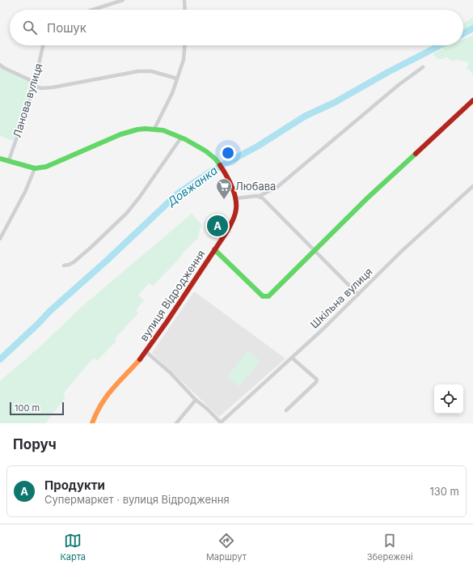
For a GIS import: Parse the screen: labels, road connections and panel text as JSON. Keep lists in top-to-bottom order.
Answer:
{
  "streets": {
    "street": ["Ланова вулиця", "вулиця Відродження", "Шкільна вулиця"]
  },
  "water": ["Довжанка"],
  "places": {
    "supermarket": ["Любава"]
  },
  "scale_bar": "100 m",
  "page": {
    "search": "Пошук",
    "pins": "A",
    "scale": "100 m",
    "heading": "Поруч",
    "list": [
      {
        "mark": "A",
        "name": "Продукти",
        "note": "Супермаркет · вулиця Відродження",
        "value": "130 m"
      }
    ],
    "nav": ["Карта", "Маршрут", "Збережені"]
  }
}
